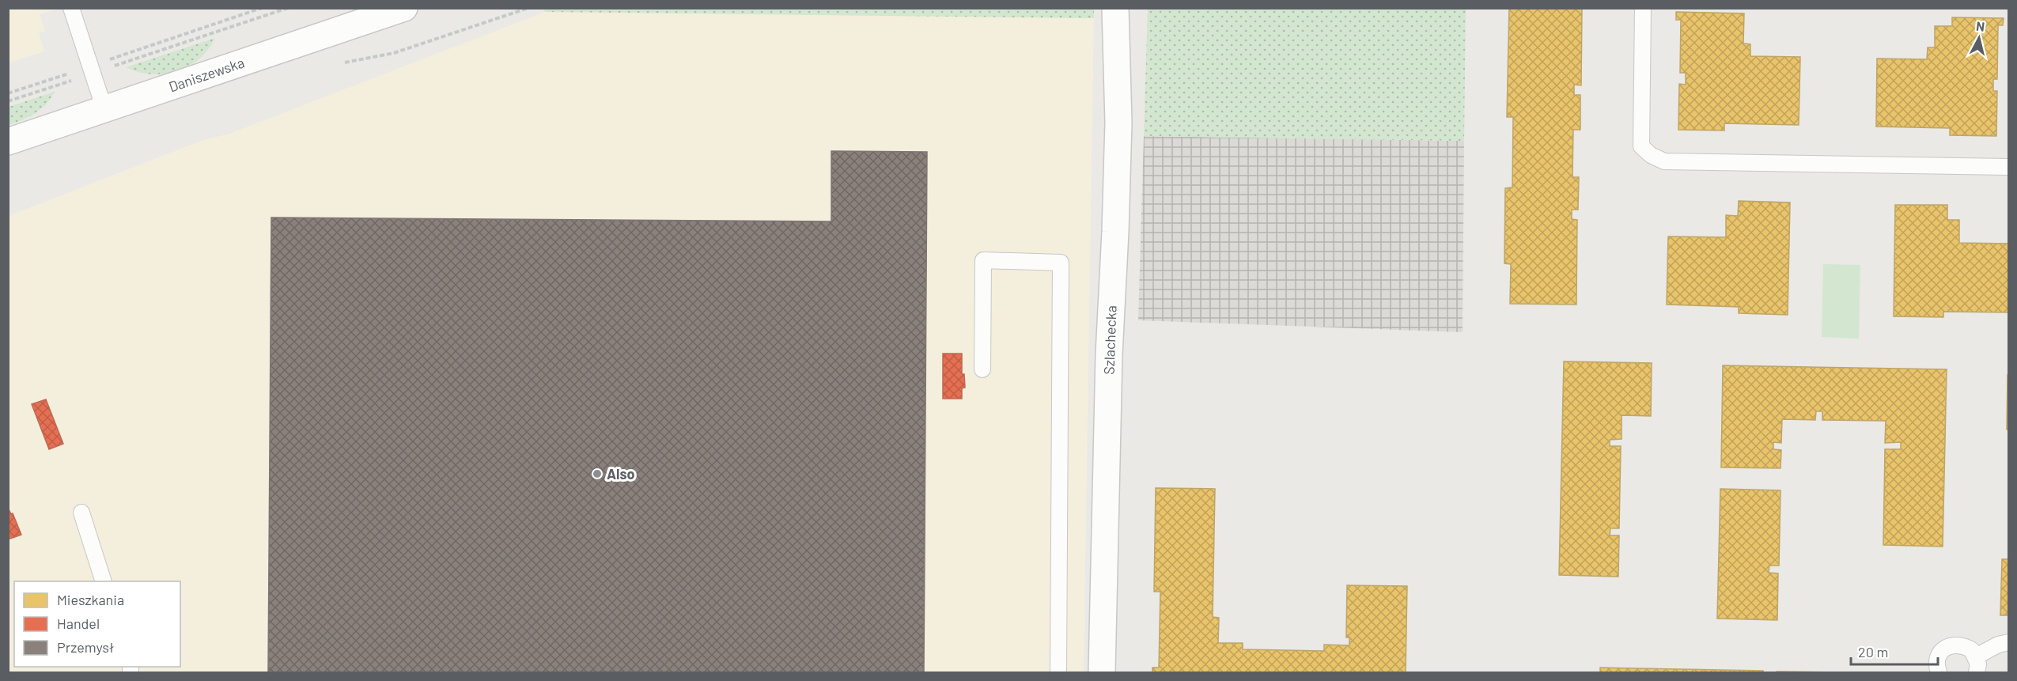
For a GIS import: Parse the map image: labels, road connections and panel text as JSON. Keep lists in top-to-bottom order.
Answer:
{
  "streets": {
    "street": ["Daniszewska", "Szlachecka"]
  },
  "places": ["Also"],
  "legend": ["Mieszkania", "Handel", "Przemysł"],
  "scale_bar": "20 m",
  "north": "top"
}
